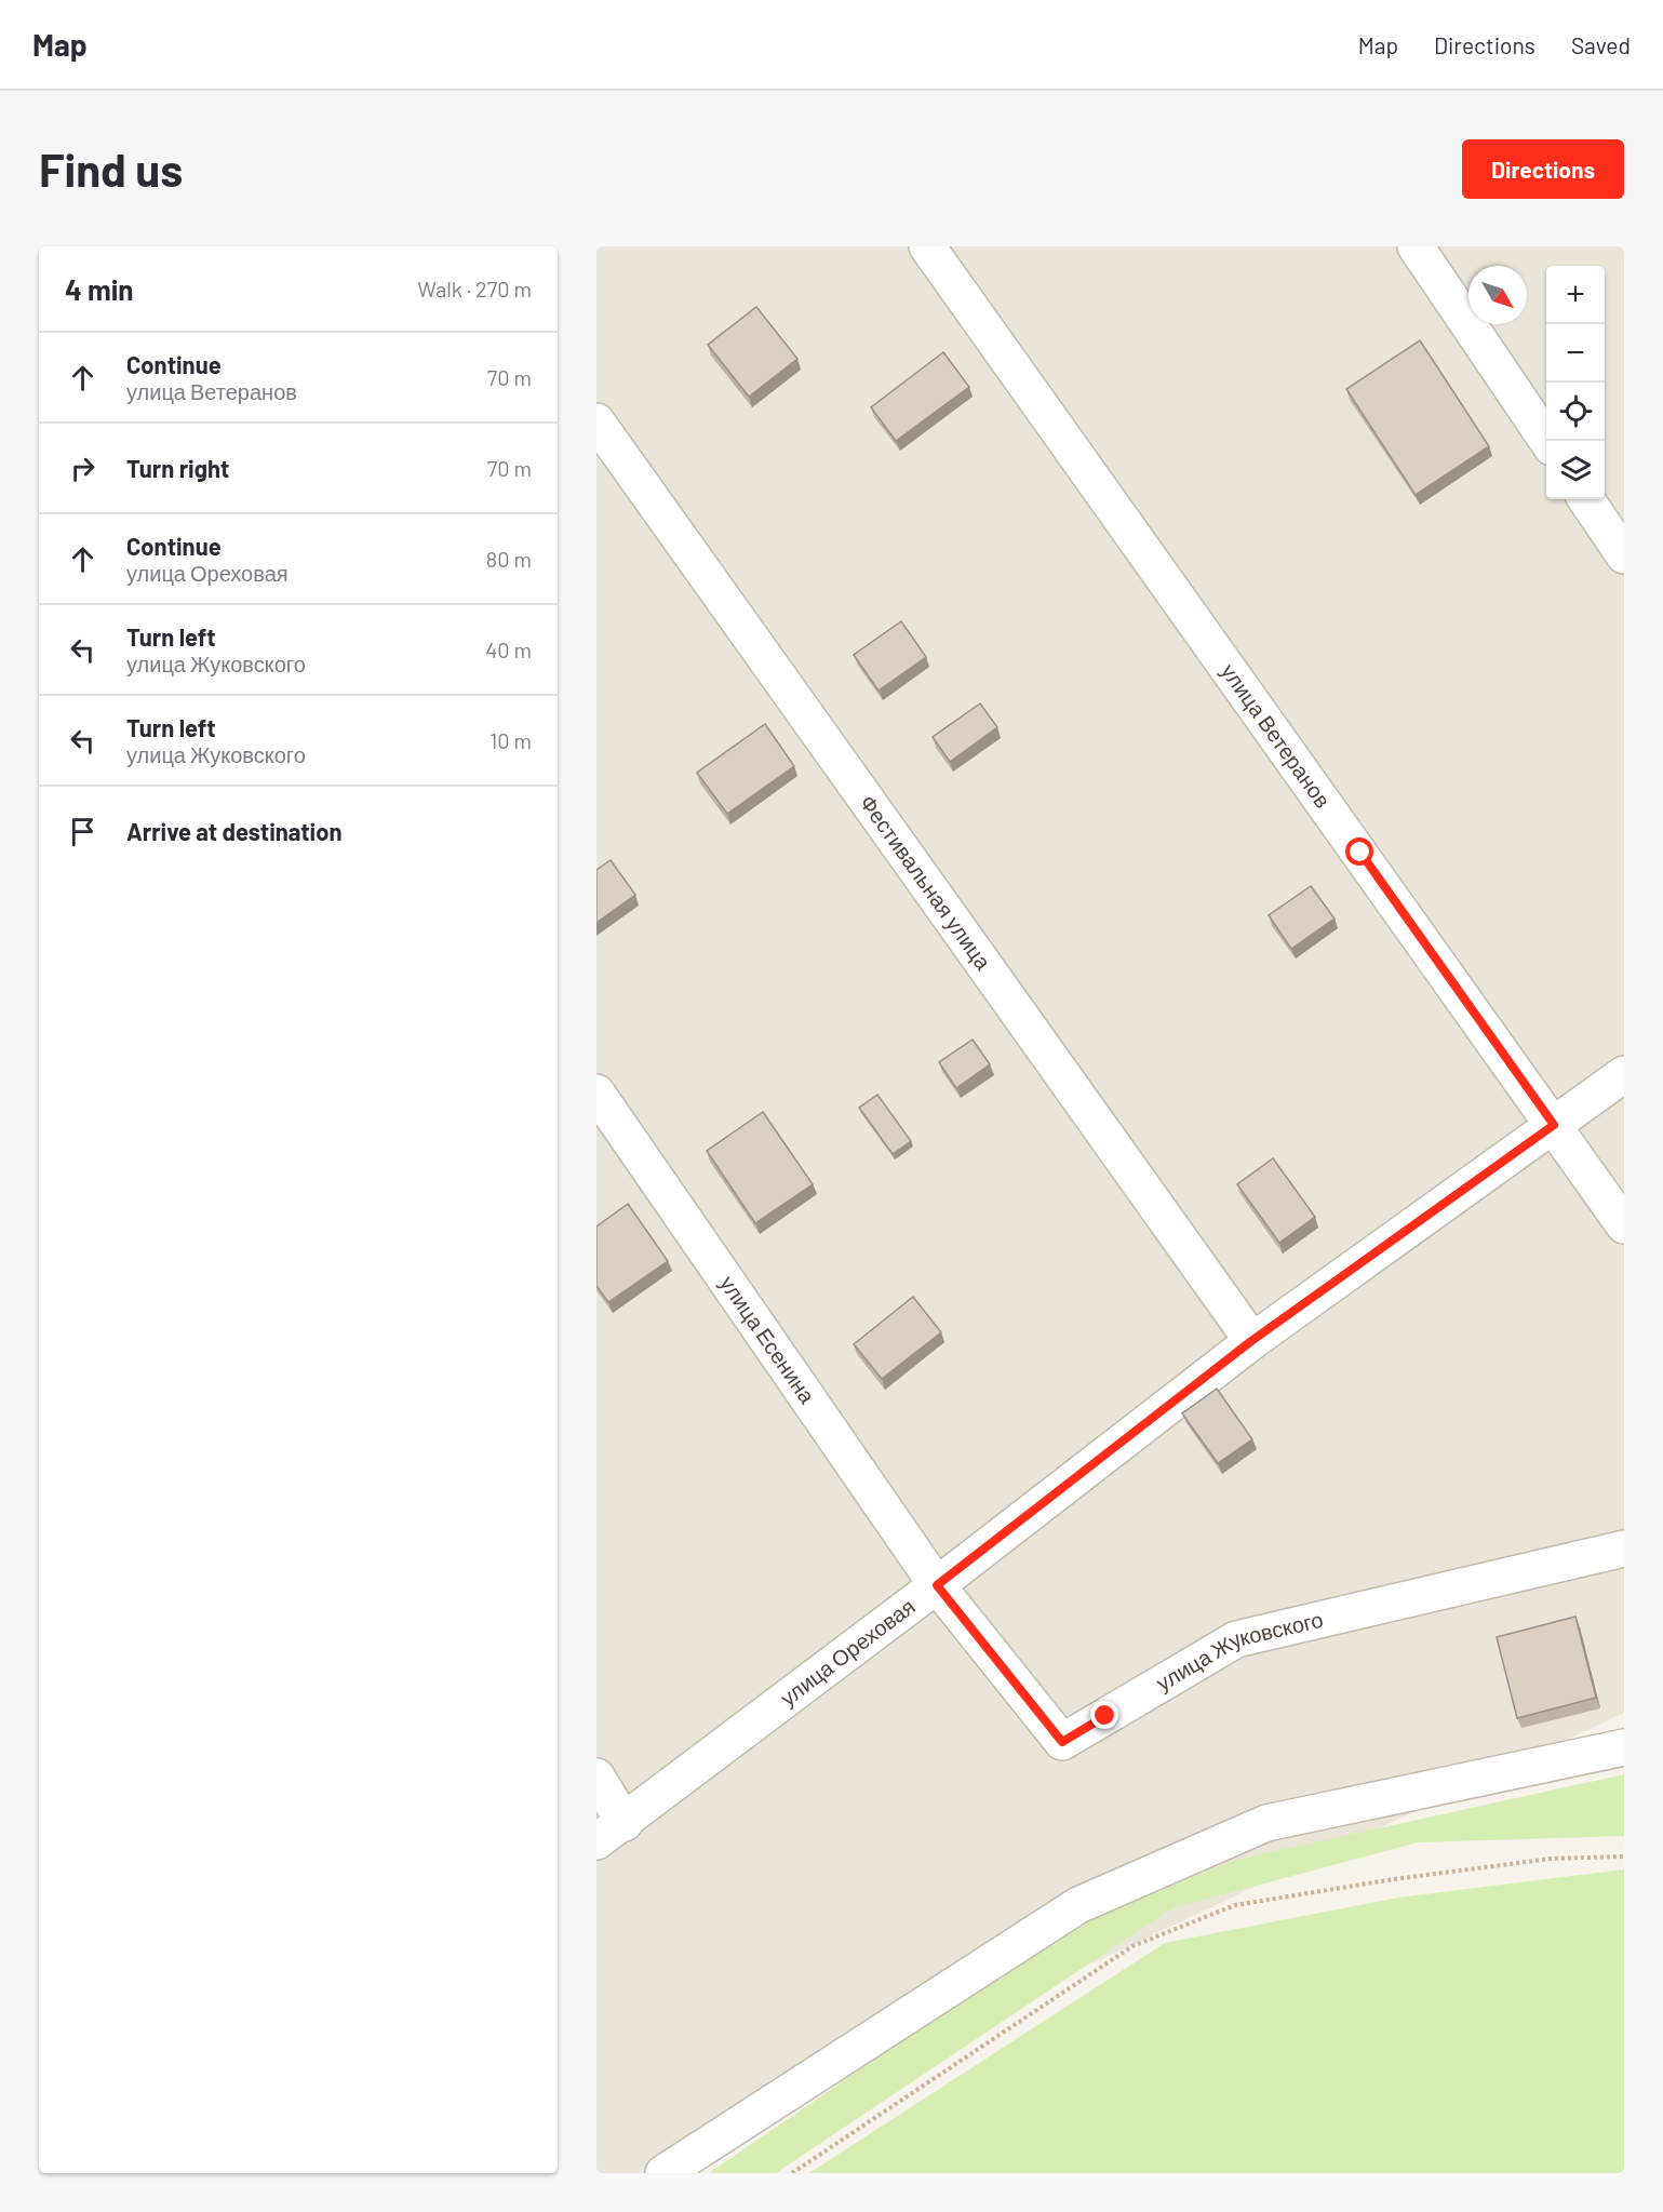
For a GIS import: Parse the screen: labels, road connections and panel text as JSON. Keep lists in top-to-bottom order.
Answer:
{
  "streets": {
    "street": [
      "улица Ветеранов",
      "Фестивальная улица",
      "улица Есенина",
      "улица Ореховая",
      "улица Жуковского"
    ]
  },
  "crossings": [
    ["улица Ветеранов", "улица Ореховая"],
    ["Фестивальная улица", "улица Ореховая"],
    ["улица Есенина", "улица Ореховая"],
    ["улица Есенина", "улица Жуковского"],
    ["улица Ореховая", "улица Жуковского"]
  ],
  "north": "bottom right",
  "page": {
    "header": "Map",
    "nav": ["Map", "Directions", "Saved"],
    "buttons": "Directions",
    "title": "Find us",
    "heading": ["4 min", "Walk · 270 m"],
    "map_buttons": ["+", "−"],
    "list": [
      ["Continue", "улица Ветеранов", "70 m"],
      ["Turn right", "70 m"],
      ["Continue", "улица Ореховая", "80 m"],
      ["Turn left", "улица Жуковского", "40 m"],
      ["Turn left", "улица Жуковского", "10 m"],
      "Arrive at destination"
    ]
  }
}
